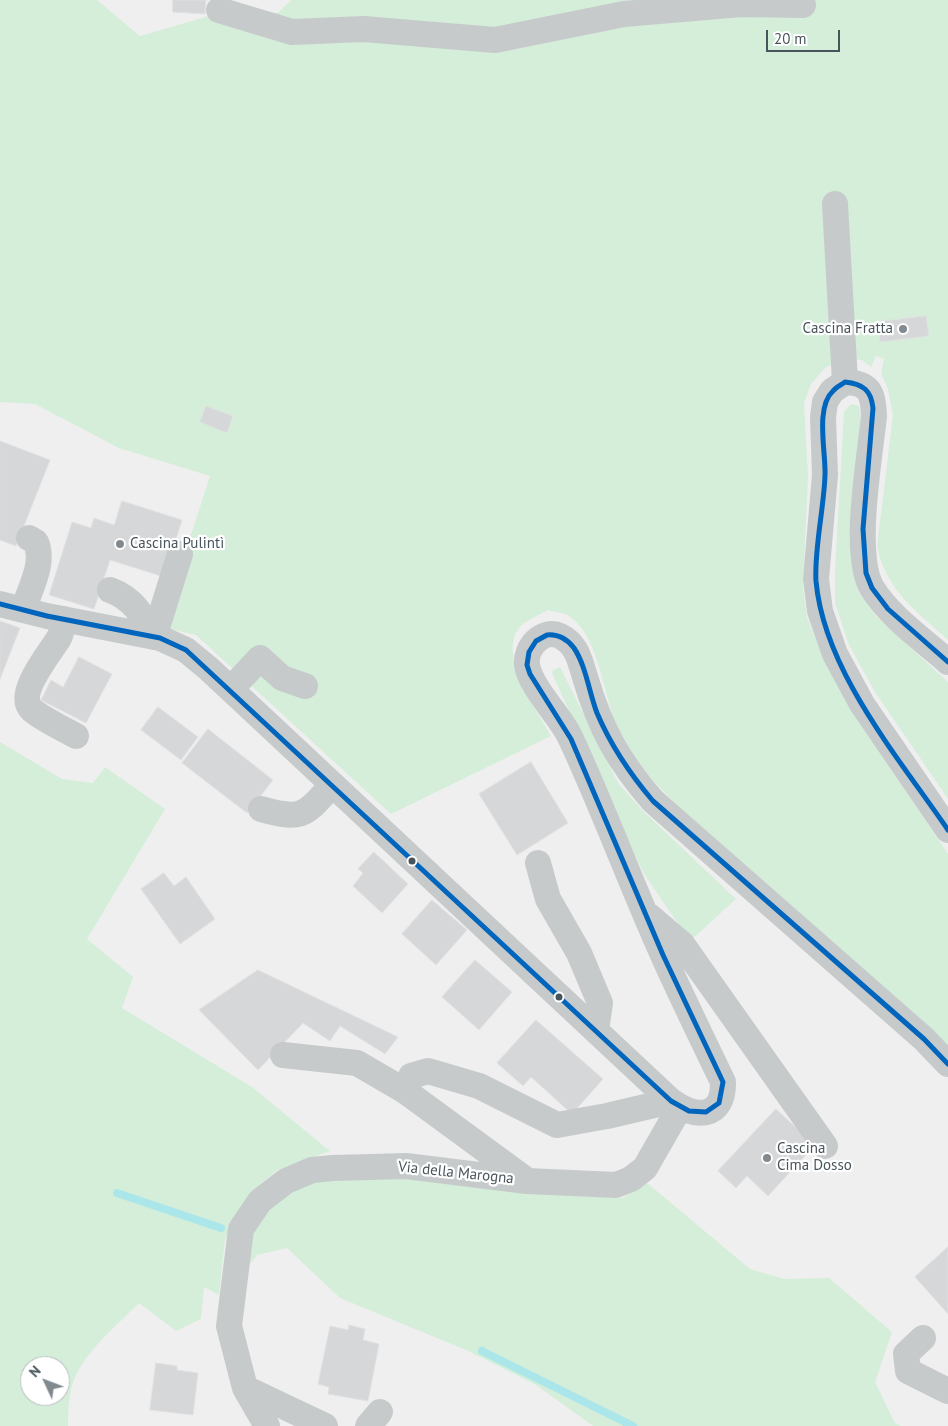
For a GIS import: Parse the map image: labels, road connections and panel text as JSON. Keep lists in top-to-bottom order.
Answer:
{
  "streets": {
    "street": ["Via della Marogna"]
  },
  "places": ["Cascina Fratta", "Cascina Pulintì", "Cascina Cima Dosso"],
  "scale_bar": "20 m",
  "north": "top left"
}
